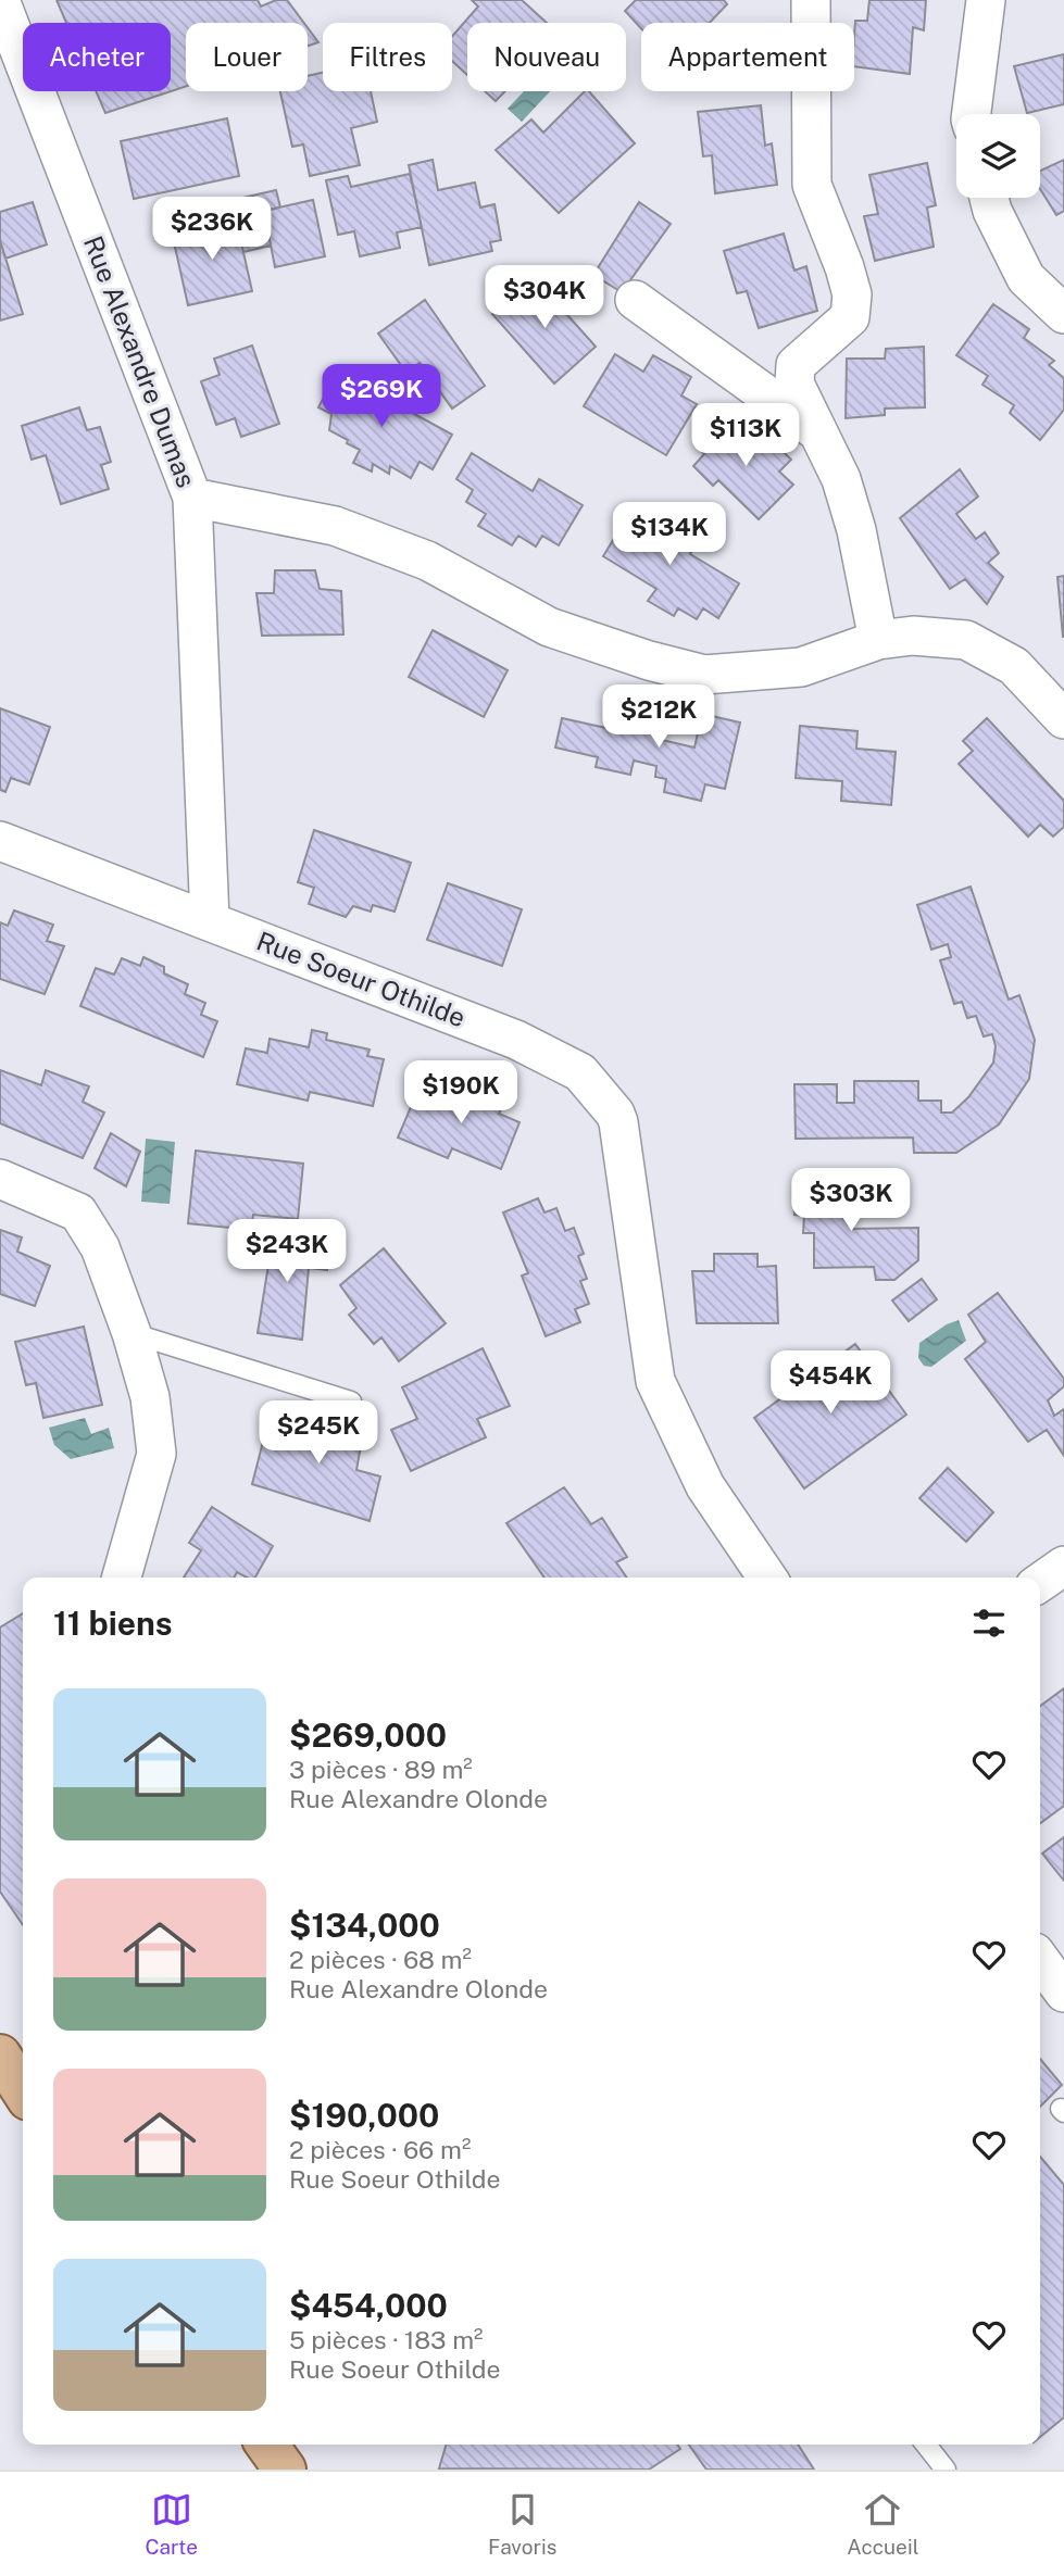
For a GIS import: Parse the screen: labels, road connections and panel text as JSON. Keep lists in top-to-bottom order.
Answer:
{
  "streets": {
    "street": ["Rue Alexandre Dumas", "Rue Soeur Othilde"]
  },
  "crossings": [
    ["Rue Alexandre Dumas", "Rue Soeur Othilde"]
  ],
  "page": {
    "chip": [
      "Acheter",
      "Louer",
      "Filtres",
      "Nouveau",
      "Appartement"
    ],
    "price": [
      "$236K",
      "$304K",
      "$269K",
      "$113K",
      "$134K",
      "$212K",
      "$190K",
      "$303K",
      "$243K",
      "$454K",
      "$245K"
    ],
    "heading": "11 biens",
    "list": [
      {
        "name": "$269,000",
        "note": "3 pièces · 89 m² · Rue Alexandre Olonde"
      },
      {
        "name": "$134,000",
        "note": "2 pièces · 68 m² · Rue Alexandre Olonde"
      },
      {
        "name": "$190,000",
        "note": "2 pièces · 66 m² · Rue Soeur Othilde"
      },
      {
        "name": "$454,000",
        "note": "5 pièces · 183 m² · Rue Soeur Othilde"
      }
    ],
    "tabs": ["Carte", "Favoris", "Accueil"]
  }
}
